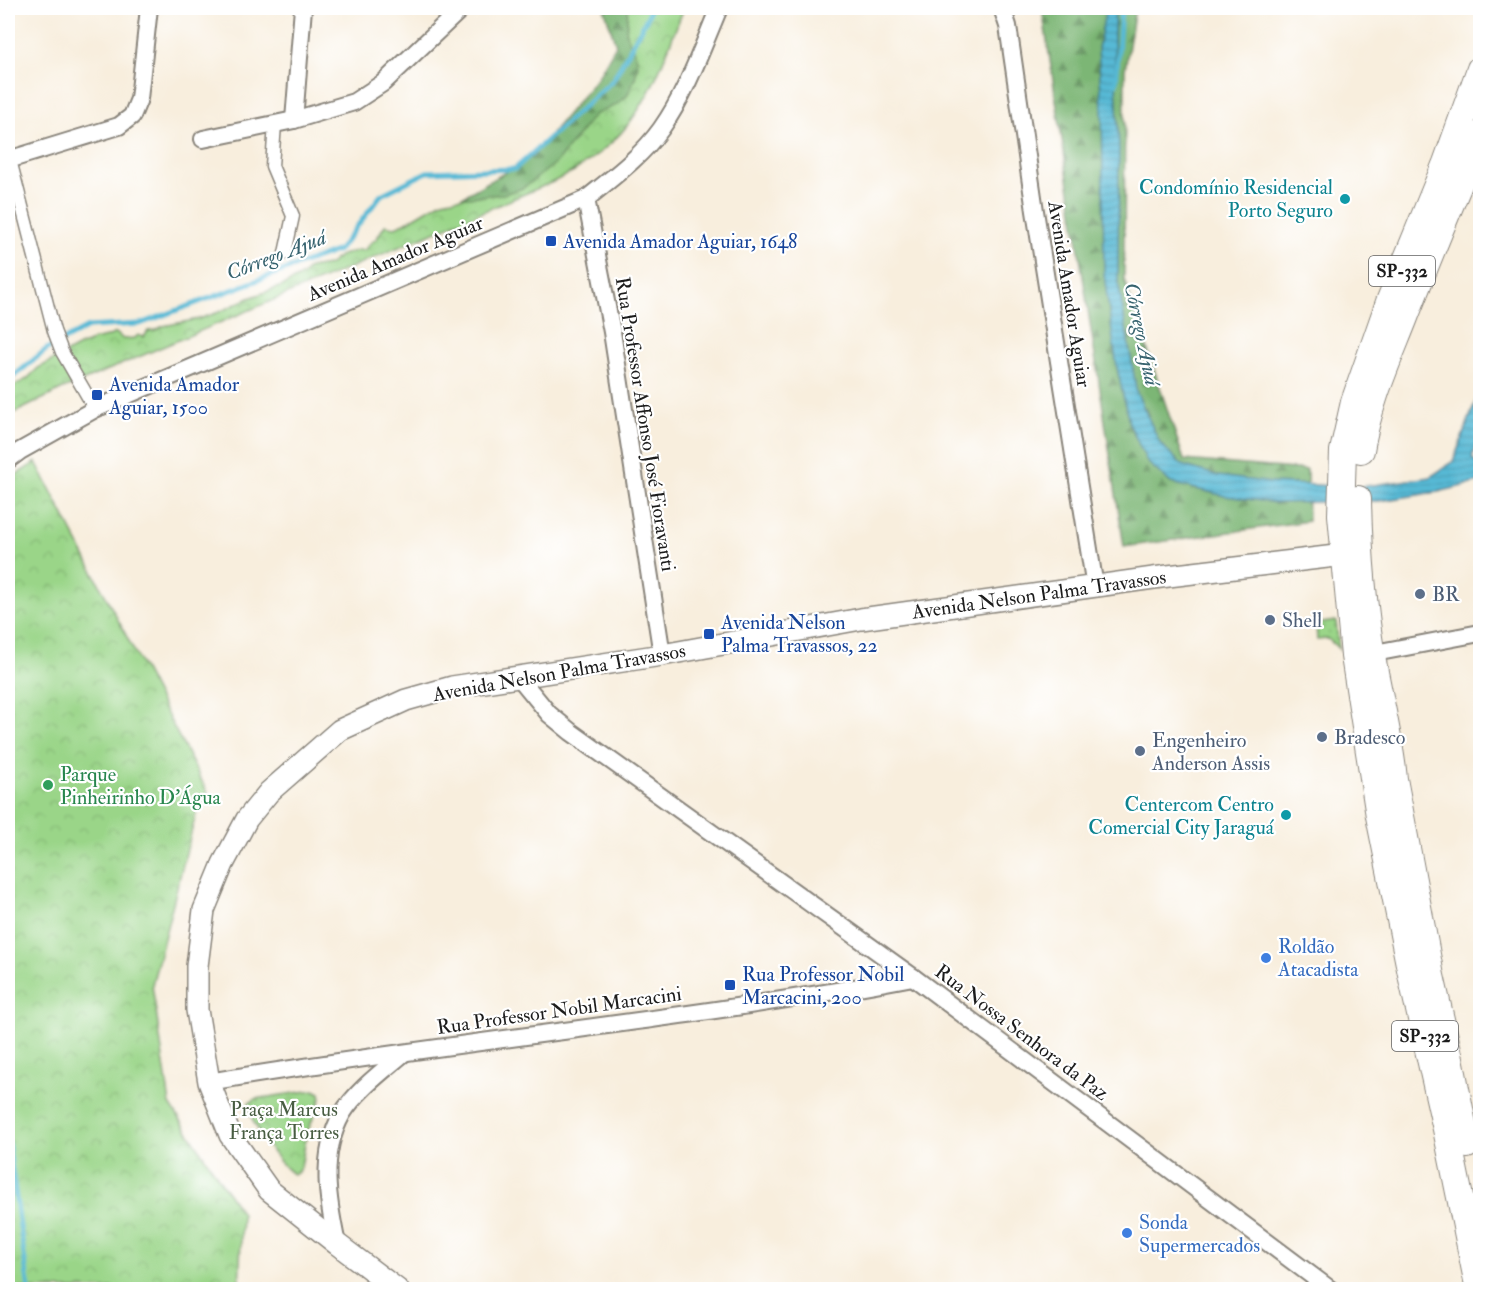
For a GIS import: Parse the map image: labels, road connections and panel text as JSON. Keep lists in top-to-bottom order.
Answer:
{
  "streets": {
    "main road": ["SP-332"],
    "street": [
      "Avenida Amador Aguiar",
      "Rua Professor Affonso José Fioravanti",
      "Avenida Nelson Palma Travassos",
      "Rua Professor Nobil Marcacini",
      "Rua Nossa Senhora da Paz"
    ]
  },
  "crossings": [
    ["Avenida Amador Aguiar", "Rua Professor Affonso José Fioravanti"],
    ["Avenida Amador Aguiar", "Avenida Nelson Palma Travassos"],
    ["SP-332", "Avenida Nelson Palma Travassos"],
    ["Rua Professor Affonso José Fioravanti", "Avenida Nelson Palma Travassos"],
    ["Avenida Nelson Palma Travassos", "Rua Professor Nobil Marcacini"],
    ["Avenida Nelson Palma Travassos", "Rua Nossa Senhora da Paz"],
    ["Rua Professor Nobil Marcacini", "Rua Nossa Senhora da Paz"]
  ],
  "water": ["Córrego Ajuá"],
  "parks": ["Praça Marcus França Torres"],
  "places": {
    "other": [
      "Condomínio Residencial Porto Seguro",
      "BR",
      "Shell",
      "Bradesco",
      "Engenheiro Anderson Assis",
      "Parque Pinheirinho D'Água",
      "Centercom Centro Comercial City Jaraguá",
      "Roldão Atacadista",
      "Sonda Supermercados"
    ],
    "transit": [
      "Avenida Amador Aguiar, 1648",
      "Avenida Amador Aguiar, 1500",
      "Avenida Nelson Palma Travassos, 22",
      "Rua Professor Nobil Marcacini, 200"
    ]
  }
}
